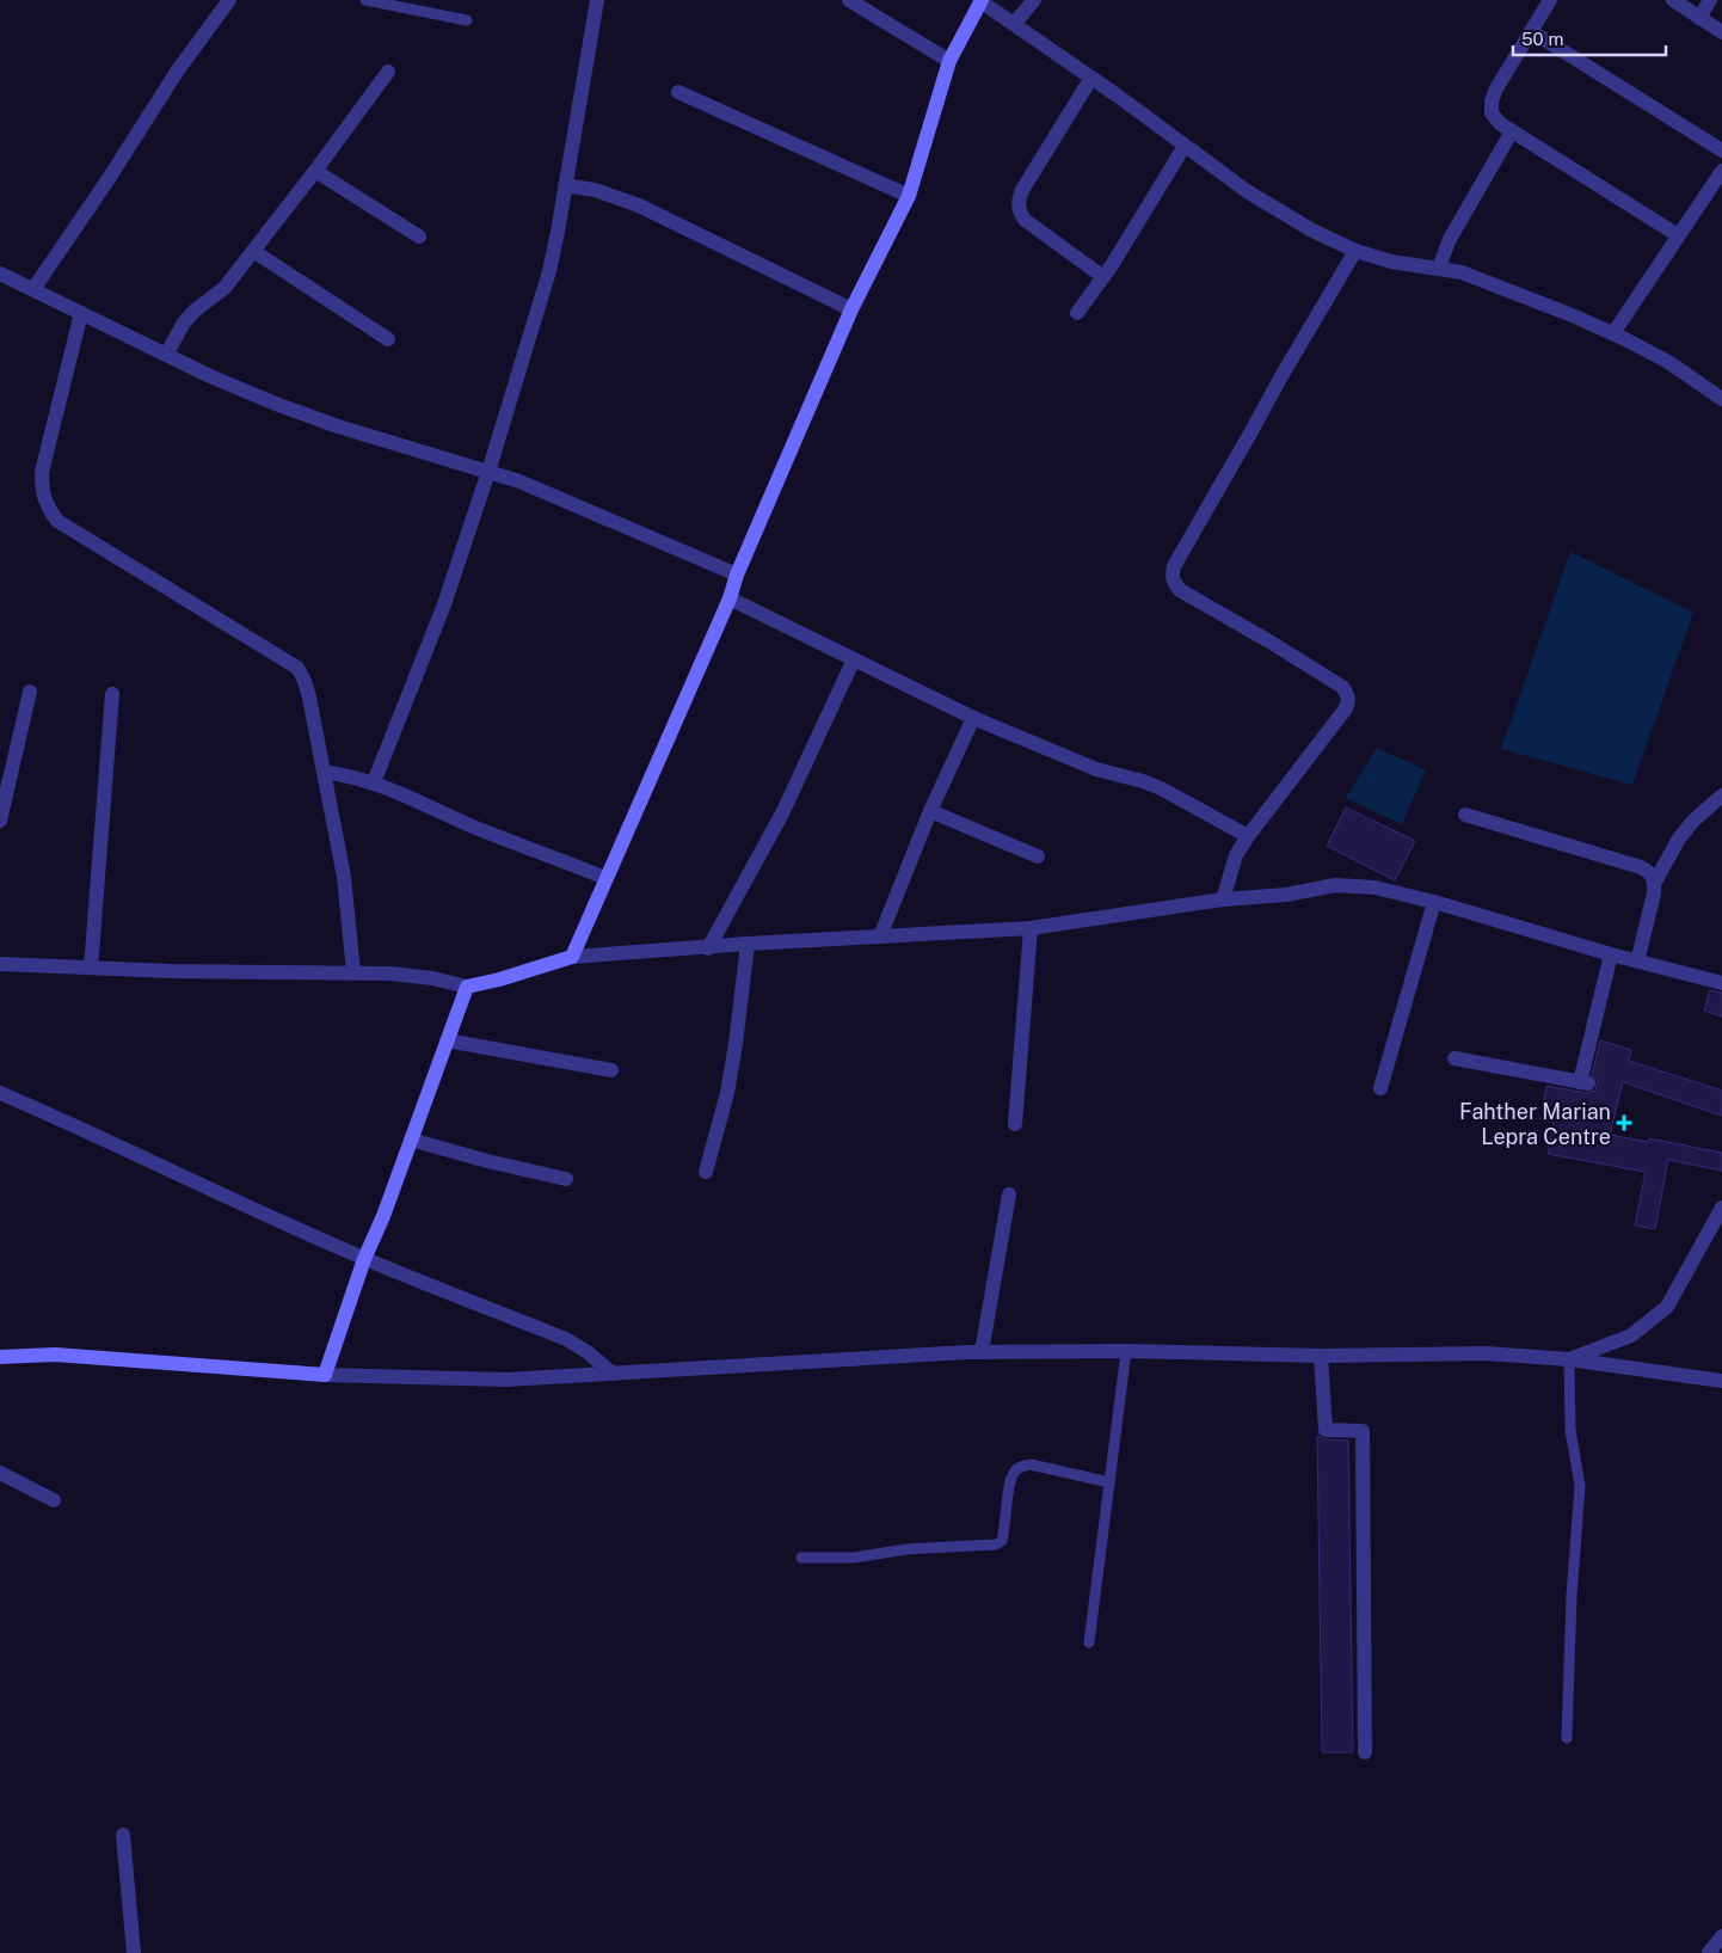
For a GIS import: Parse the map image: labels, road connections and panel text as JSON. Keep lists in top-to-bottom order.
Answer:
{
  "places": {
    "health": ["Fahther Marian Lepra Centre"]
  },
  "scale_bar": "50 m"
}
